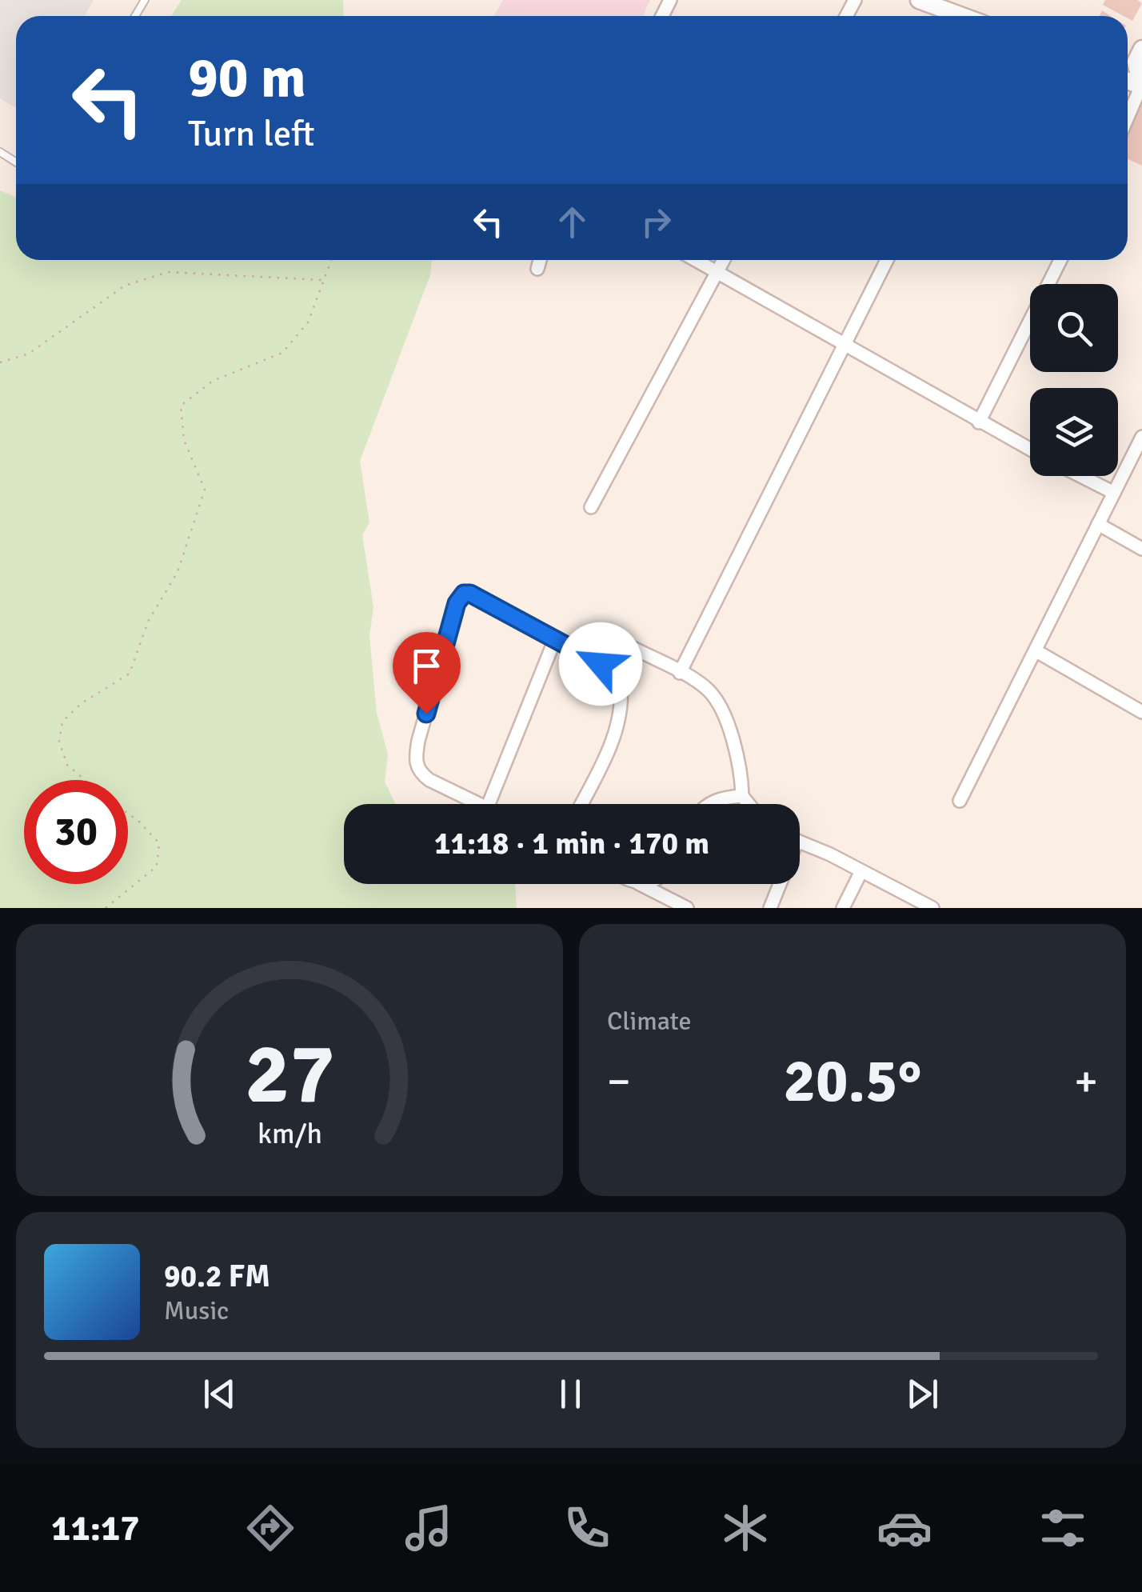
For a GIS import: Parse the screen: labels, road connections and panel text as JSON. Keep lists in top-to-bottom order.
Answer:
{
  "page": {
    "turn": ["90 m", "Turn left"],
    "limit": "30",
    "trip": "11:18 · 1 min · 170 m",
    "tile": "Climate",
    "heat": ["−", "20.5°", "+"],
    "song": ["90.2 FM", "Music"],
    "tabs": "11:17",
    "gauge": ["27", "km/h"]
  }
}
